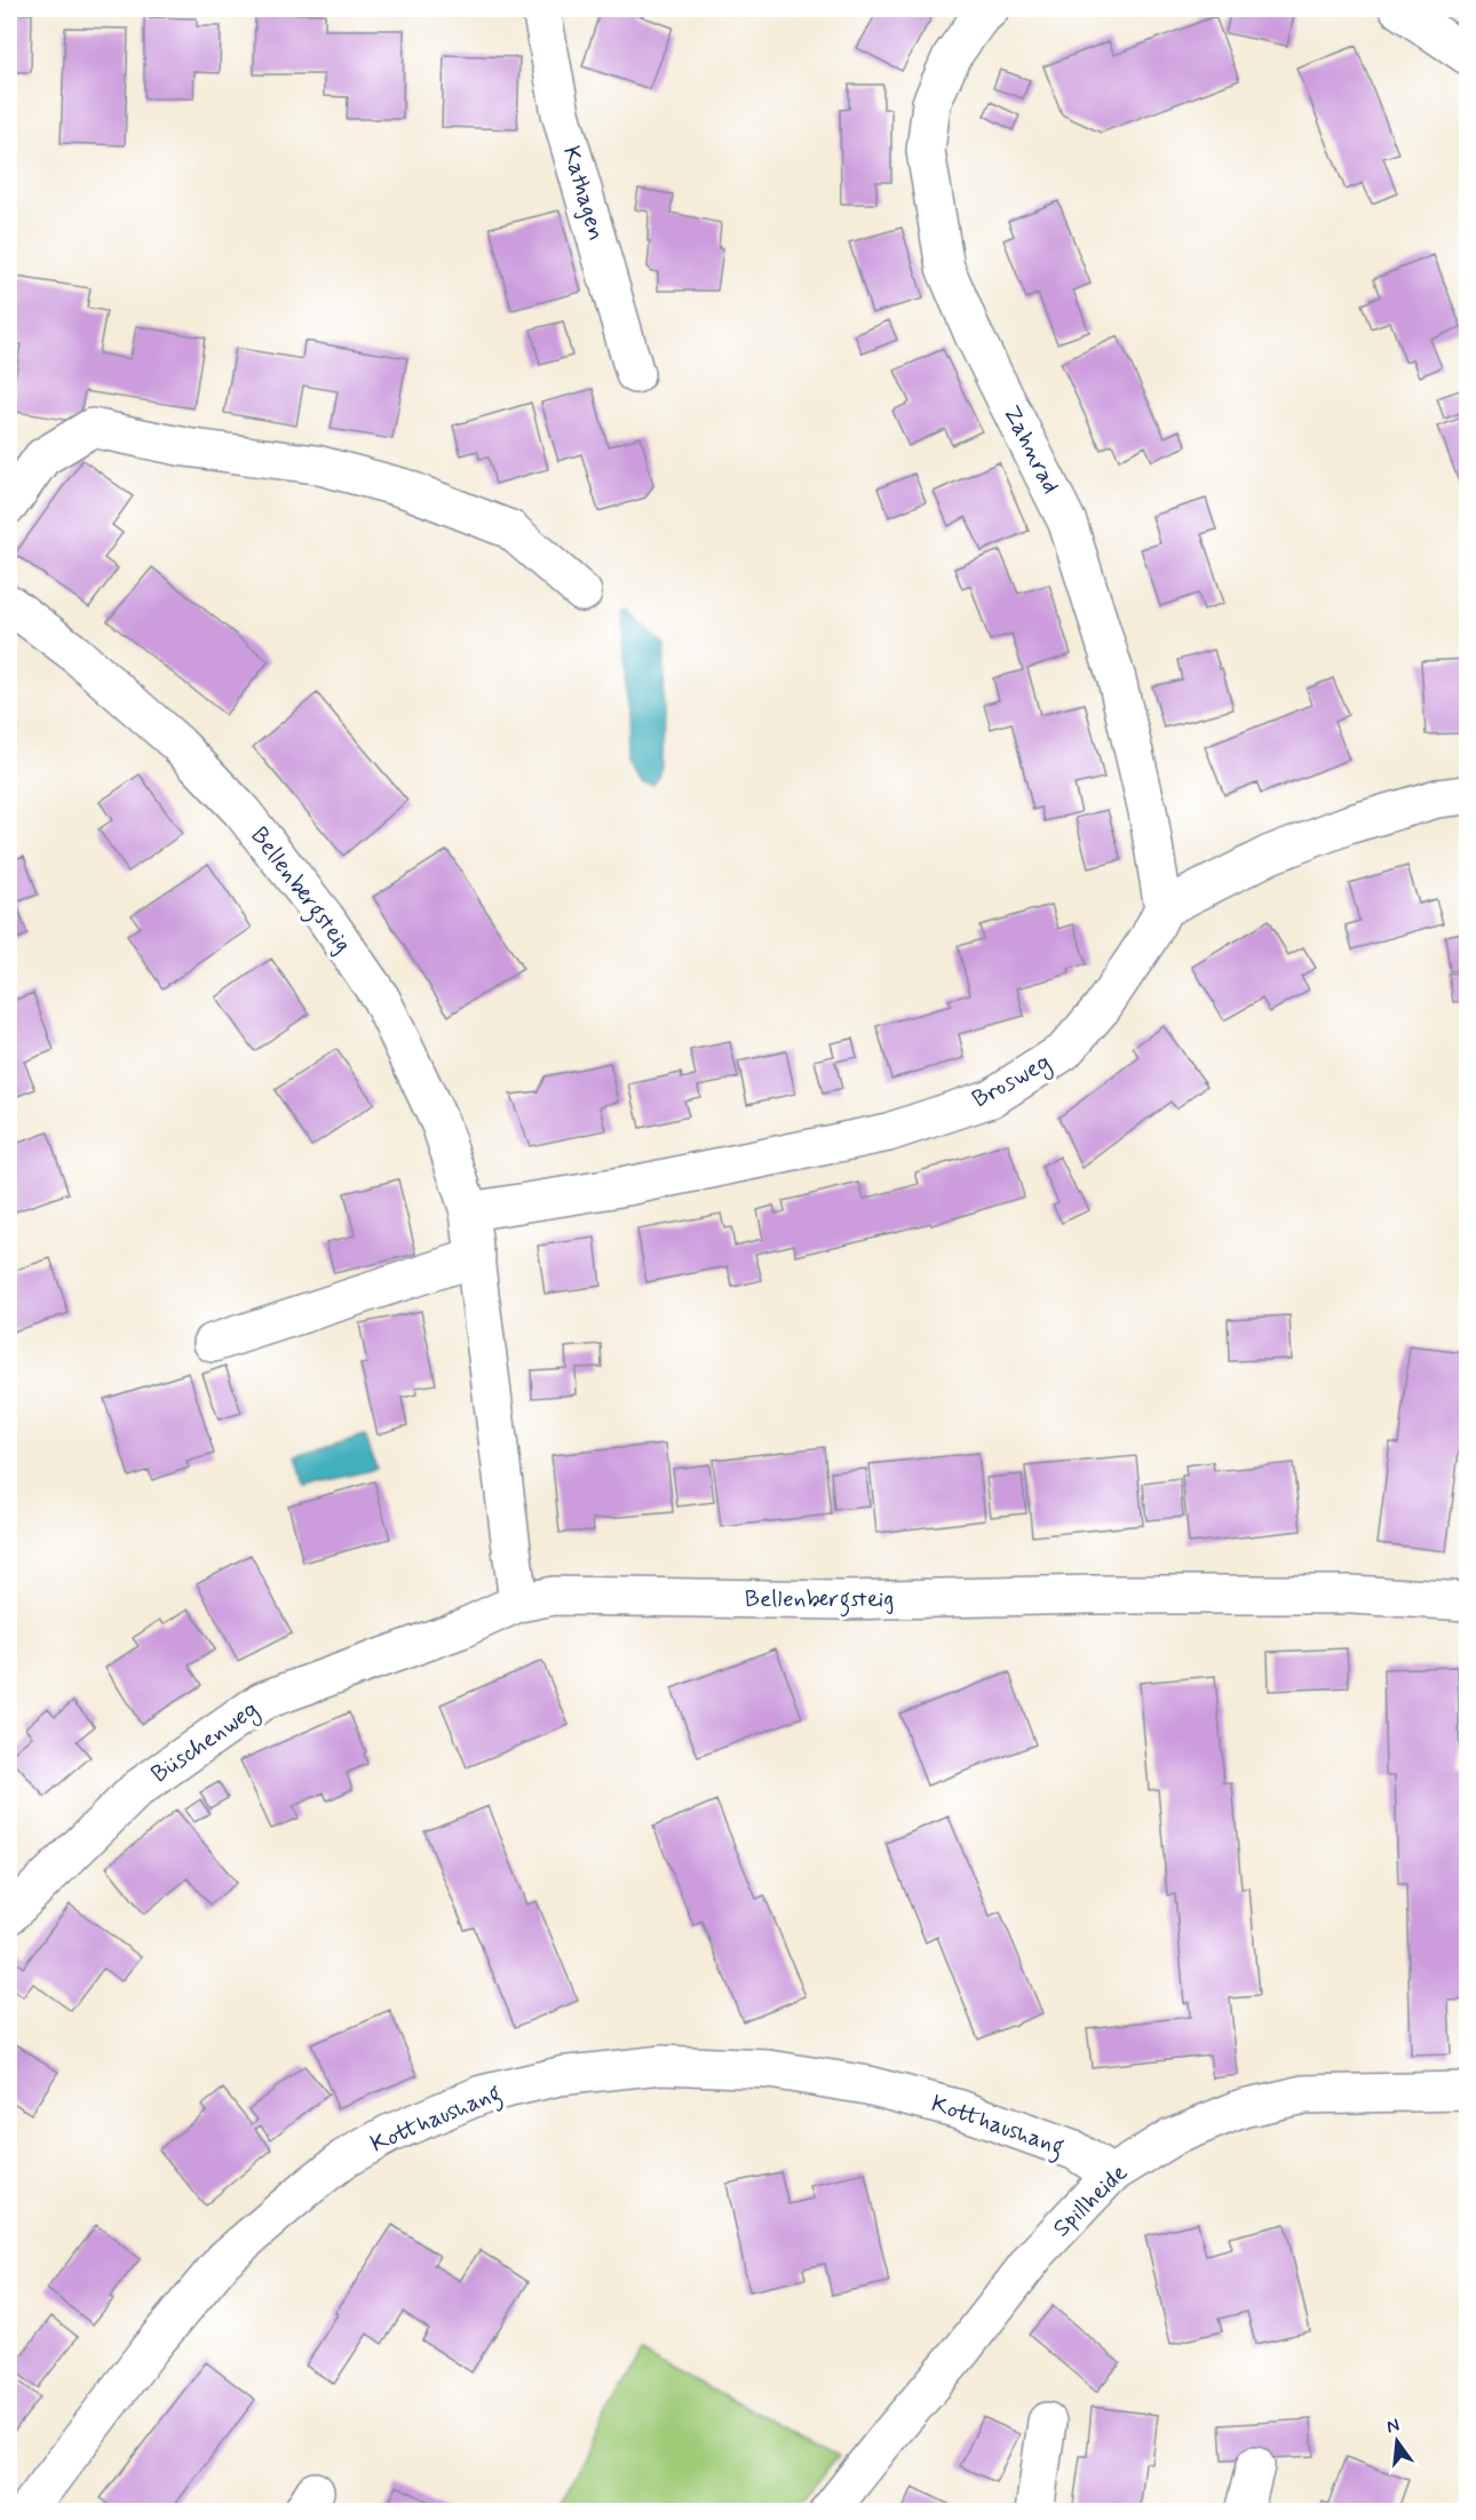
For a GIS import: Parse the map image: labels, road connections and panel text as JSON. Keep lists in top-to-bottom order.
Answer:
{
  "streets": {
    "street": [
      "Kathagen",
      "Zahnrad",
      "Bellenbergsteig",
      "Brosweg",
      "Büschenweg",
      "Kotthaushang",
      "Spillheide"
    ]
  },
  "crossings": [
    ["Zahnrad", "Brosweg"],
    ["Bellenbergsteig", "Brosweg"],
    ["Bellenbergsteig", "Büschenweg"],
    ["Kotthaushang", "Spillheide"]
  ],
  "north": "top"
}
